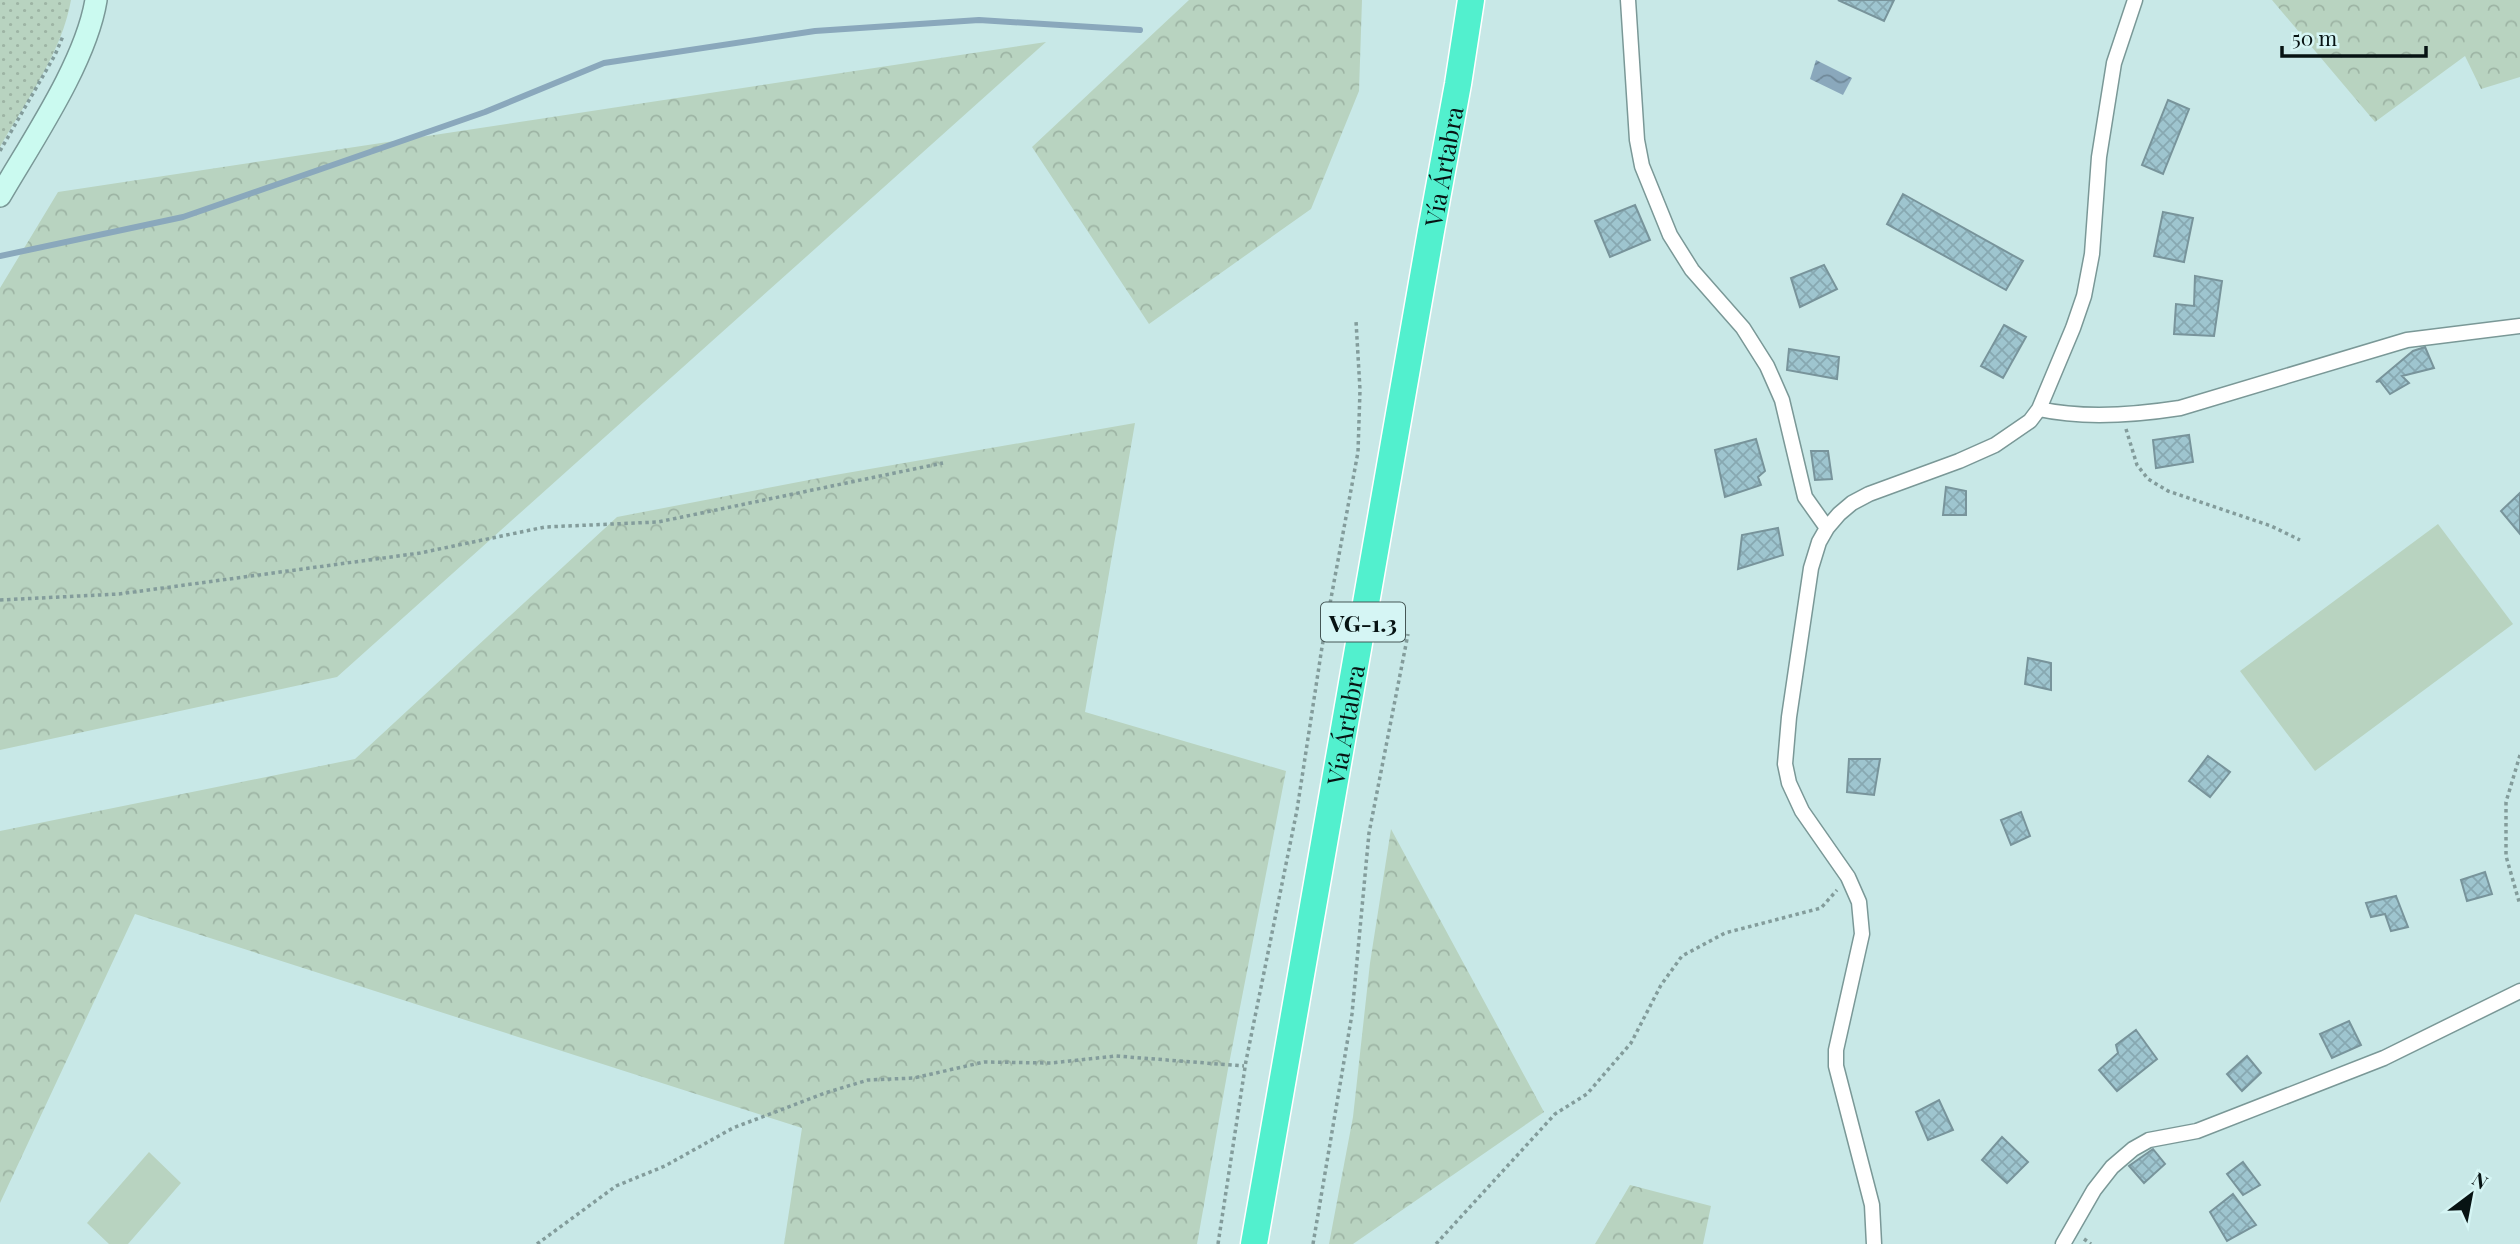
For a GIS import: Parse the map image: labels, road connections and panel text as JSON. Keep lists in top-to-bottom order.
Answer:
{
  "streets": {
    "highway": ["Vía Ártabra", "VG-1.3"]
  },
  "scale_bar": "50 m",
  "north": "top right"
}
